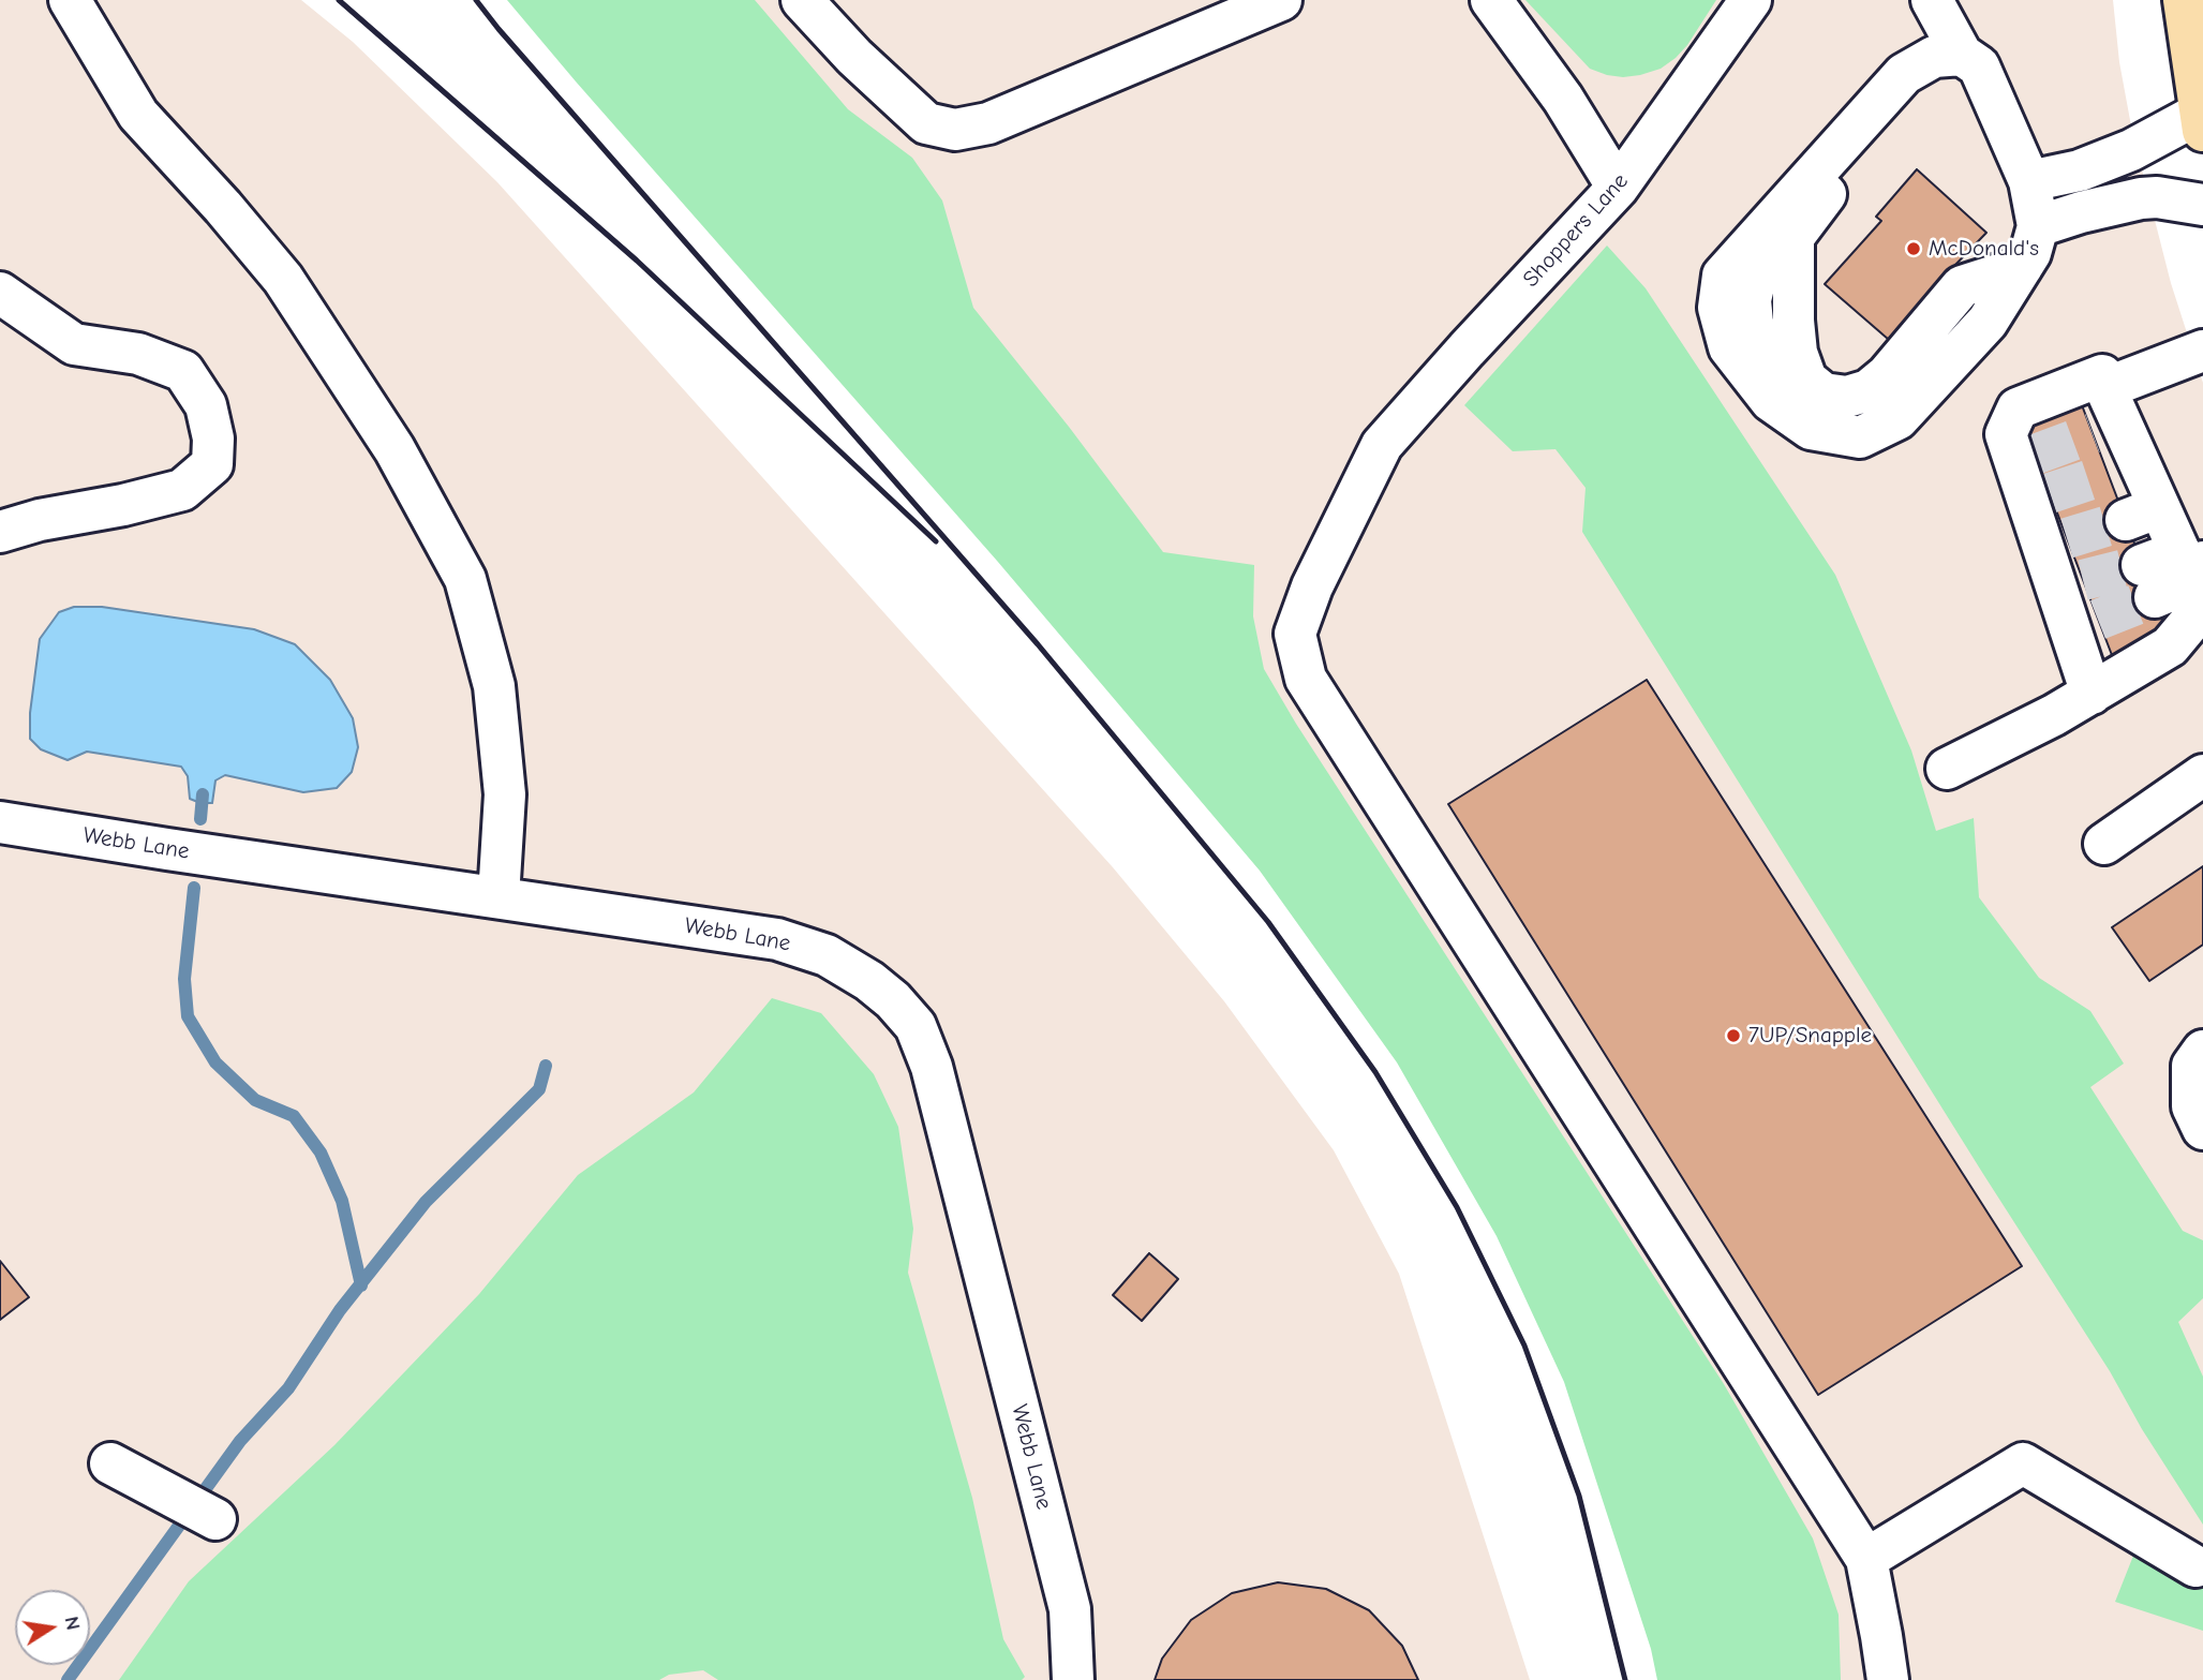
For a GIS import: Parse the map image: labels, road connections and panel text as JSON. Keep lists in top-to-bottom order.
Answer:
{
  "streets": {
    "street": ["Shoppers Lane", "Webb Lane"]
  },
  "places": ["McDonald's", "7UP/Snapple"],
  "north": "right"
}
